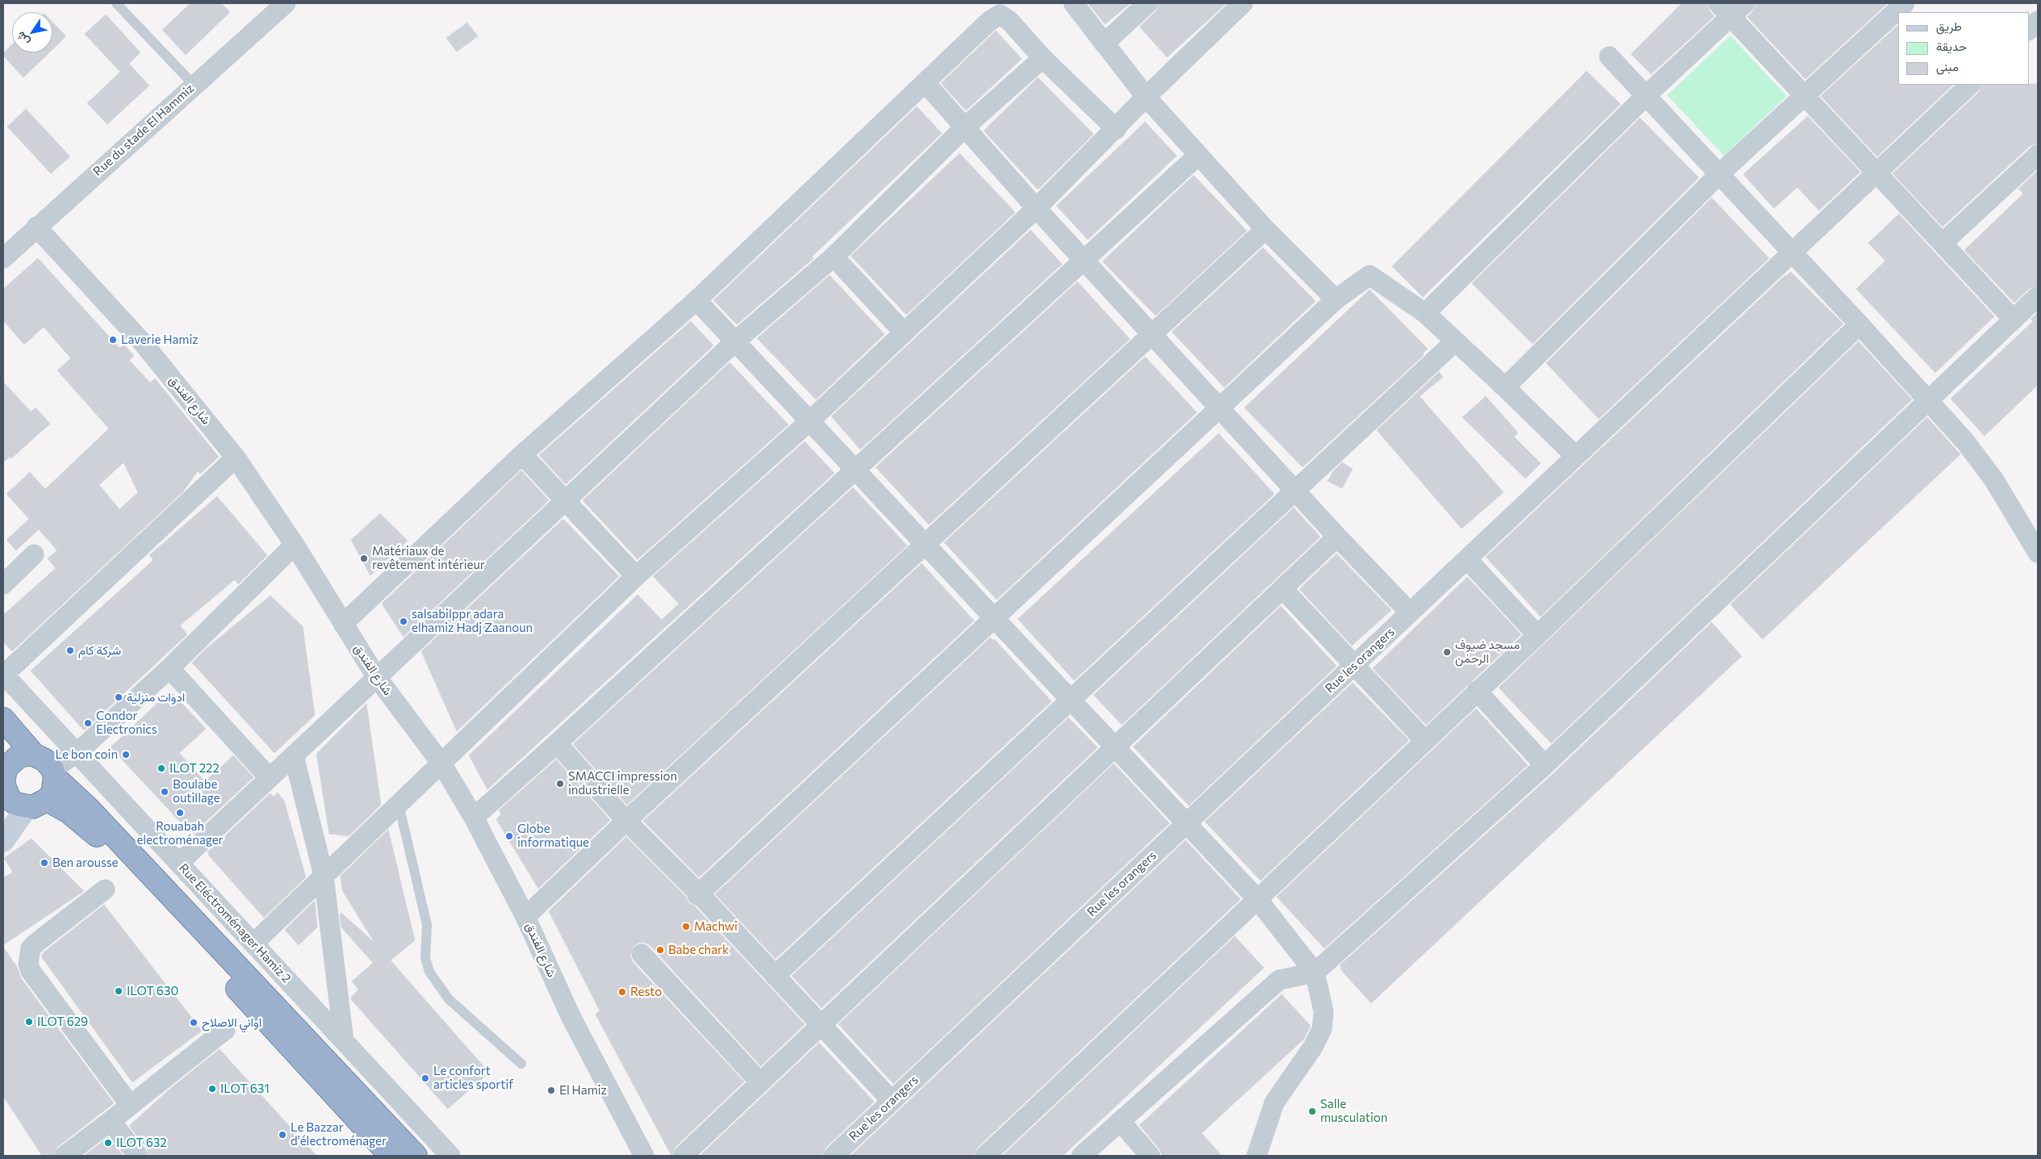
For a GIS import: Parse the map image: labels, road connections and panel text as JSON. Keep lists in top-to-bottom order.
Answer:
{
  "streets": {
    "street": [
      "Rue du stade El Hammiz",
      "شارع الفندق",
      "Rue les orangers",
      "Rue Eléctroménager Hamiz 2"
    ]
  },
  "crossings": [
    ["Rue du stade El Hammiz", "شارع الفندق"]
  ],
  "places": [
    "Laverie Hamiz",
    "Matériaux de revêtement intérieur",
    "salsabilppr adara elhamiz Hadj Zaanoun",
    "شركة كام",
    "مسجد ضيوف الرحمٰن",
    "ادوات منزلية",
    "Condor Electronics",
    "Le bon coin",
    "ILOT 222",
    "SMACCI impression industrielle",
    "Boulabe outillage",
    "Rouabah electroménager",
    "Globe informatique",
    "Ben arousse",
    "Machwi",
    "Babe chark",
    "ILOT 630",
    "Resto",
    "ILOT 629",
    "اواني الاصلاح",
    "Le confort articles sportif",
    "ILOT 631",
    "El Hamiz",
    "Salle musculation",
    "Le Bazzar d'électroménager",
    "ILOT 632"
  ],
  "legend": ["طريق", "حديقة", "مبنى"],
  "north": "bottom left"
}
